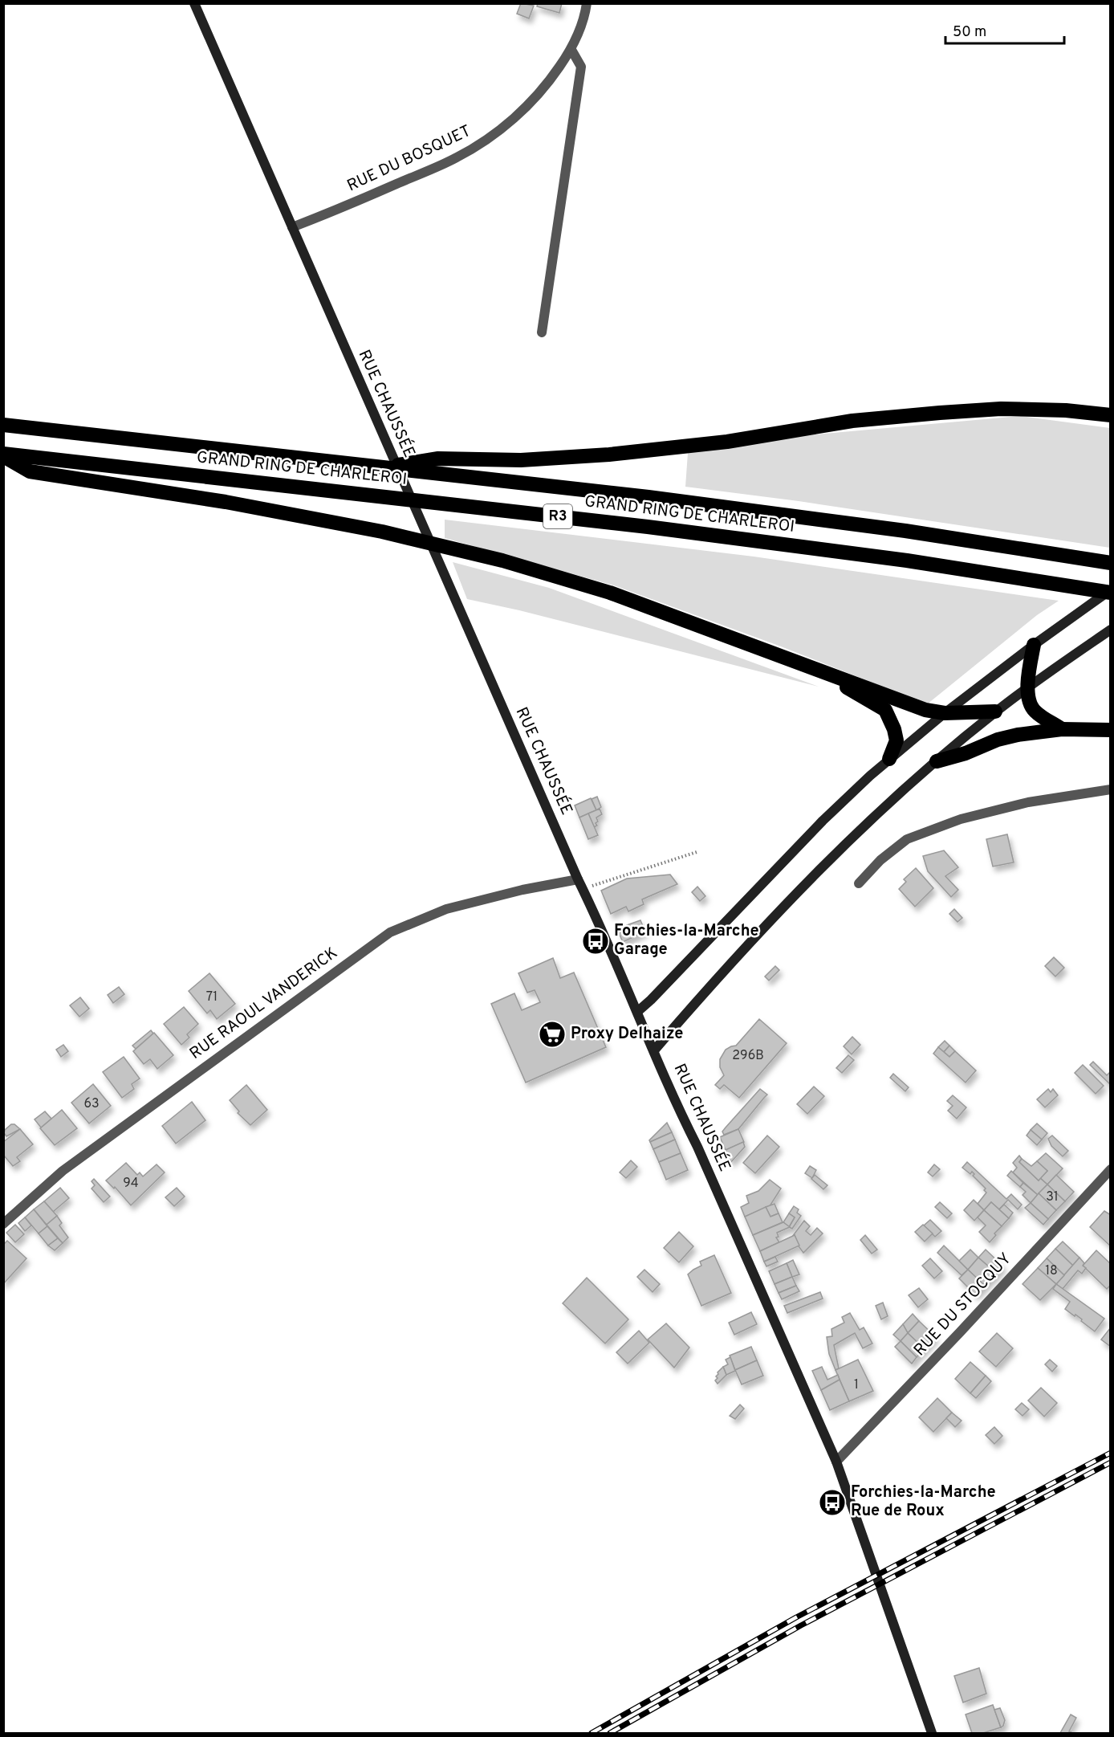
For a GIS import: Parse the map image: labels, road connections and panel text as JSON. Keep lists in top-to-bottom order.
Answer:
{
  "streets": {
    "highway": ["GRAND RING DE CHARLEROI", "R3"],
    "main road": ["RUE CHAUSSÉE"],
    "street": ["RUE DU BOSQUET", "RUE RAOUL VANDERICK", "RUE DU STOCQUY"]
  },
  "crossings": [
    ["RUE DU BOSQUET", "RUE CHAUSSÉE"],
    ["RUE CHAUSSÉE", "RUE RAOUL VANDERICK"],
    ["RUE CHAUSSÉE", "RUE DU STOCQUY"]
  ],
  "places": {
    "bus stop": ["Forchies-la-Marche Garage", "Forchies-la-Marche Rue de Roux"],
    "supermarket": ["Proxy Delhaize"]
  },
  "house_numbers": [
    "71",
    "296B",
    "63",
    "94",
    "31",
    "18",
    "1"
  ],
  "scale_bar": "50 m"
}
